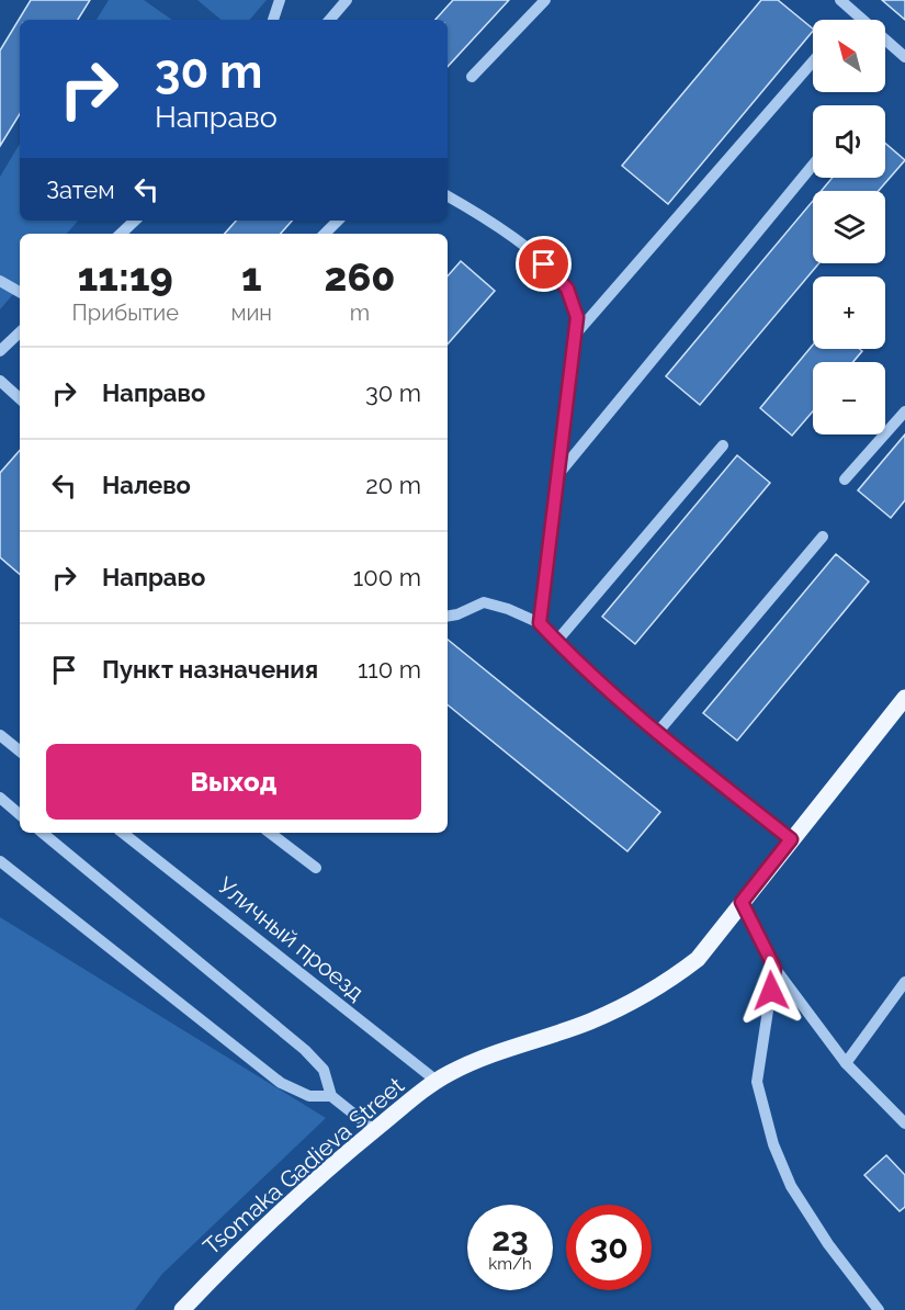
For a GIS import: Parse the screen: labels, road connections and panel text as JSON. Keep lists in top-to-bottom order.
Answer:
{
  "streets": {
    "main road": ["Tsomaka Gadieva Street"],
    "street": ["Уличный проезд"]
  },
  "crossings": [
    ["Уличный проезд", "Tsomaka Gadieva Street"]
  ],
  "north": "top left",
  "page": {
    "map_buttons": ["+", "−"],
    "turn": ["30 m", "Направо"],
    "then": "Затем",
    "eta": [
      "11:19",
      "Прибытие",
      "1",
      "мин",
      "260",
      "m"
    ],
    "list": [
      {
        "name": "Направо",
        "value": "30 m"
      },
      {
        "name": "Налево",
        "value": "20 m"
      },
      {
        "name": "Направо",
        "value": "100 m"
      },
      {
        "name": "Пункт назначения",
        "value": "110 m"
      }
    ],
    "buttons": "Выход",
    "speed": "23 km/h",
    "limit": "30"
  }
}
